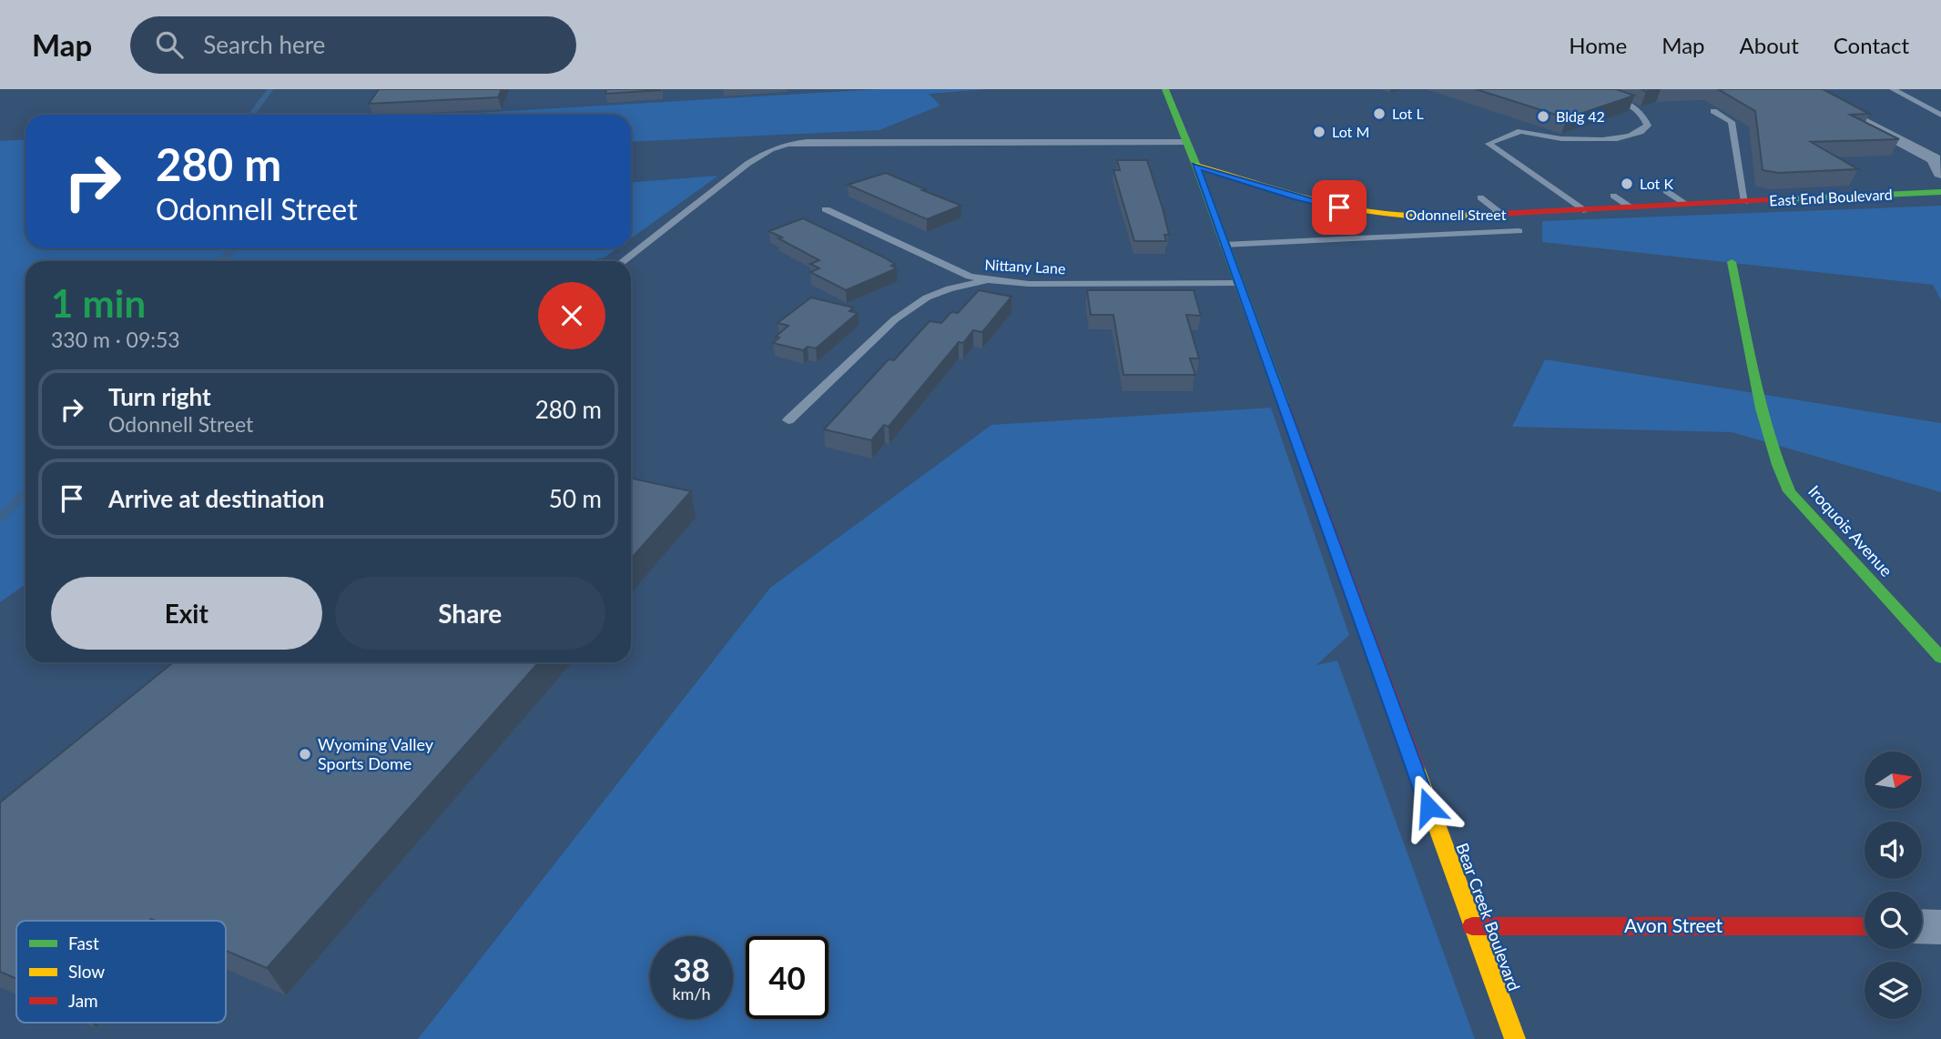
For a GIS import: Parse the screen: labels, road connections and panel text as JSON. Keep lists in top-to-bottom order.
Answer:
{
  "streets": {
    "street": [
      "East End Boulevard",
      "Odonnell Street",
      "Iroquois Avenue",
      "Bear Creek Boulevard",
      "Avon Street"
    ],
    "lane": ["Nittany Lane"]
  },
  "crossings": [
    ["East End Boulevard", "Odonnell Street"],
    ["Odonnell Street", "Bear Creek Boulevard"],
    ["Nittany Lane", "Bear Creek Boulevard"],
    ["Bear Creek Boulevard", "Avon Street"]
  ],
  "places": [
    "Lot L",
    "Bldg 42",
    "Lot M",
    "Lot K",
    "Wyoming Valley Sports Dome"
  ],
  "legend": ["Fast", "Slow", "Jam"],
  "north": "right",
  "page": {
    "header": "Map",
    "search": "Search here",
    "nav": [
      "Home",
      "Map",
      "About",
      "Contact"
    ],
    "turn": ["280 m", "Odonnell Street"],
    "heading": ["1 min", "330 m · 09:53"],
    "list": [
      {
        "name": "Turn right",
        "note": "Odonnell Street",
        "value": "280 m"
      },
      {
        "name": "Arrive at destination",
        "value": "50 m"
      }
    ],
    "buttons": ["Exit", "Share"],
    "speed": "38 km/h",
    "limit": "40"
  }
}
